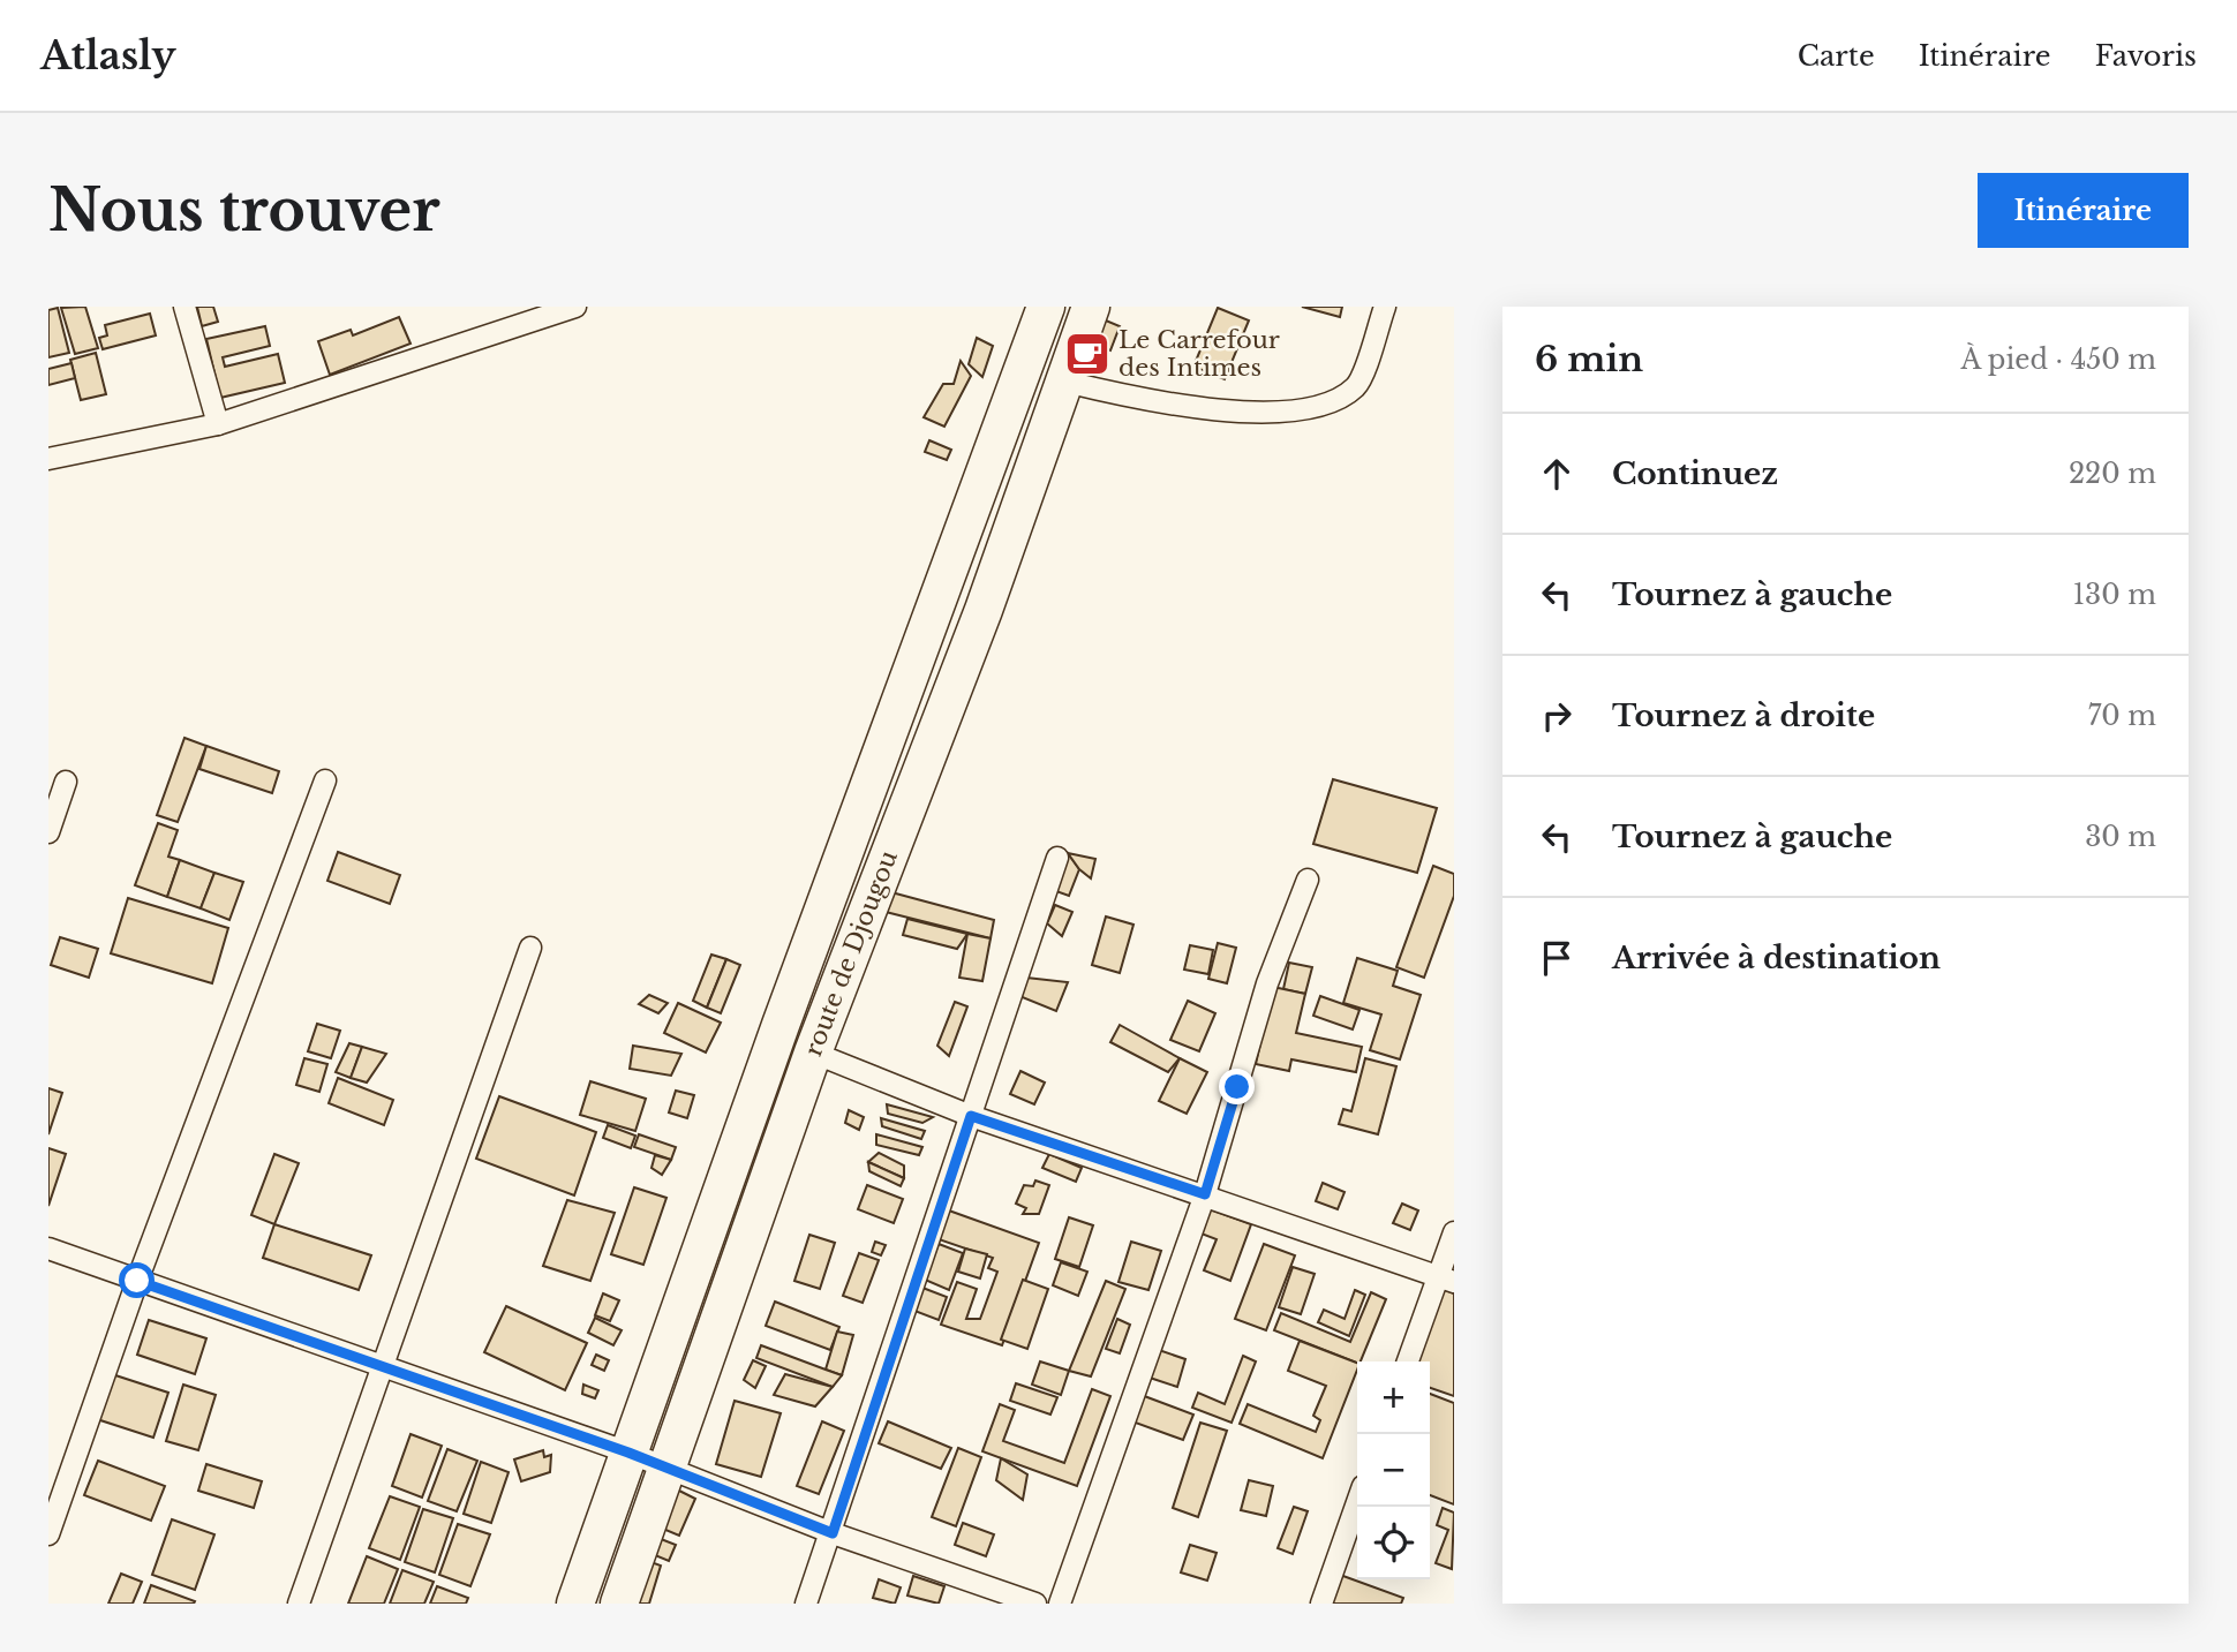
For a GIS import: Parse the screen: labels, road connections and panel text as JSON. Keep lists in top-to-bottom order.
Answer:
{
  "streets": {
    "highway": ["route de Djougou"]
  },
  "places": {
    "cafe": ["Le Carrefour des Intimes"]
  },
  "page": {
    "header": "Atlasly",
    "nav": ["Carte", "Itinéraire", "Favoris"],
    "buttons": "Itinéraire",
    "title": "Nous trouver",
    "heading": ["6 min", "À pied · 450 m"],
    "list": [
      ["Continuez", "220 m"],
      ["Tournez à gauche", "130 m"],
      ["Tournez à droite", "70 m"],
      ["Tournez à gauche", "30 m"],
      "Arrivée à destination"
    ],
    "map_buttons": ["+", "−"]
  }
}
